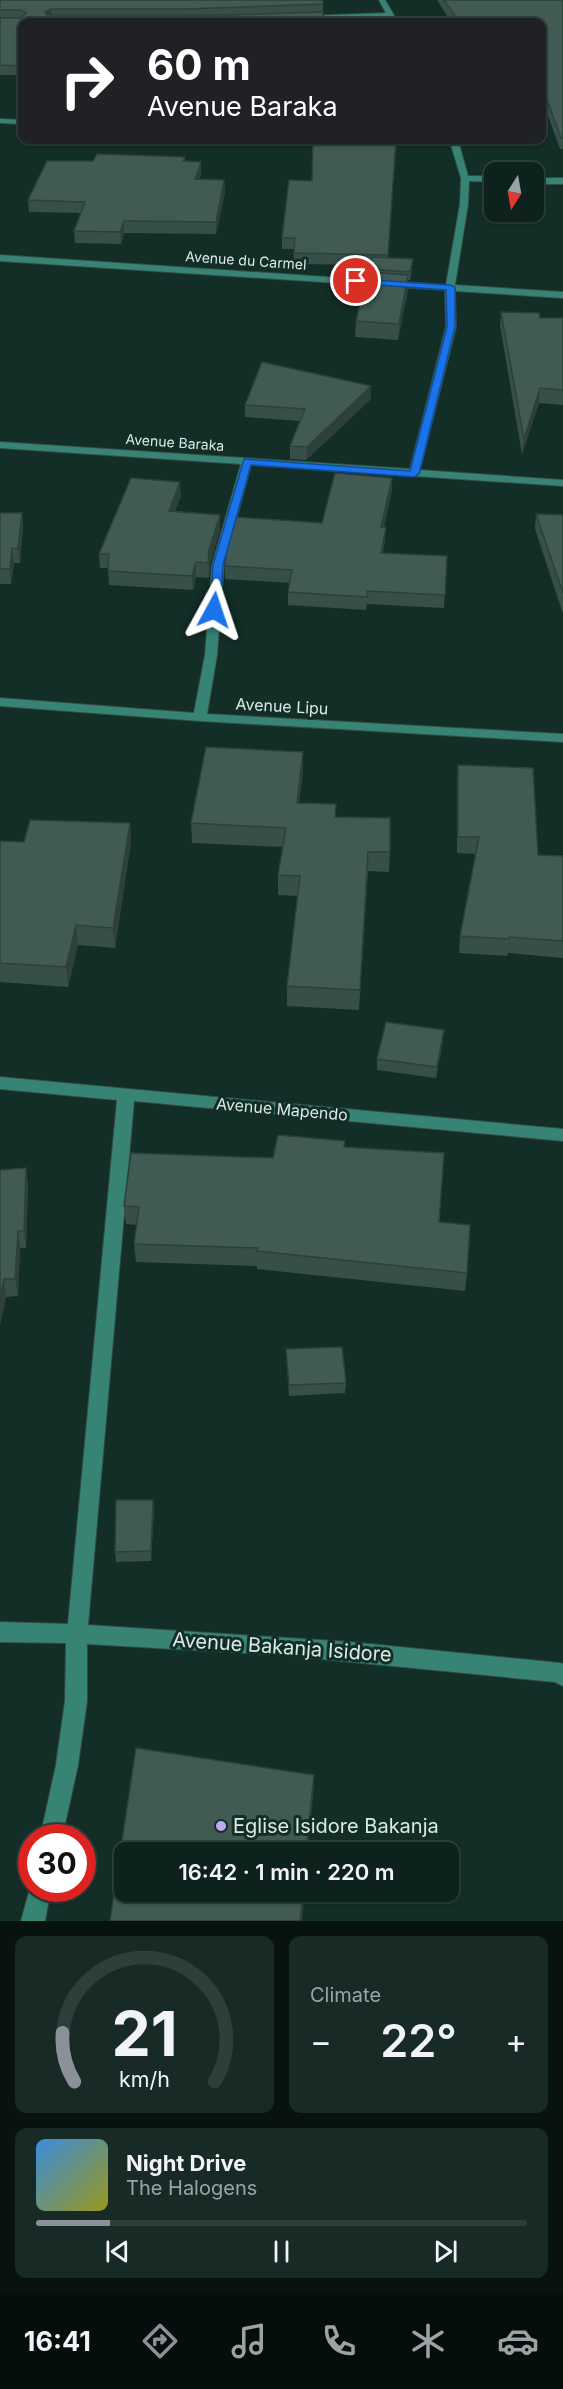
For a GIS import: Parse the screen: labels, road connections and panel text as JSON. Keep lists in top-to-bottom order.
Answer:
{
  "streets": {
    "street": [
      "Avenue du Carmel",
      "Avenue Baraka",
      "Avenue Lipu",
      "Avenue Mapendo",
      "Avenue Bakanja Isidore"
    ]
  },
  "places": ["Eglise Isidore Bakanja"],
  "north": "bottom",
  "page": {
    "turn": ["60 m", "Avenue Baraka"],
    "limit": "30",
    "trip": "16:42 · 1 min · 220 m",
    "tile": "Climate",
    "heat": ["−", "22°", "+"],
    "song": ["Night Drive", "The Halogens"],
    "tabs": "16:41",
    "gauge": ["21", "km/h"]
  }
}
